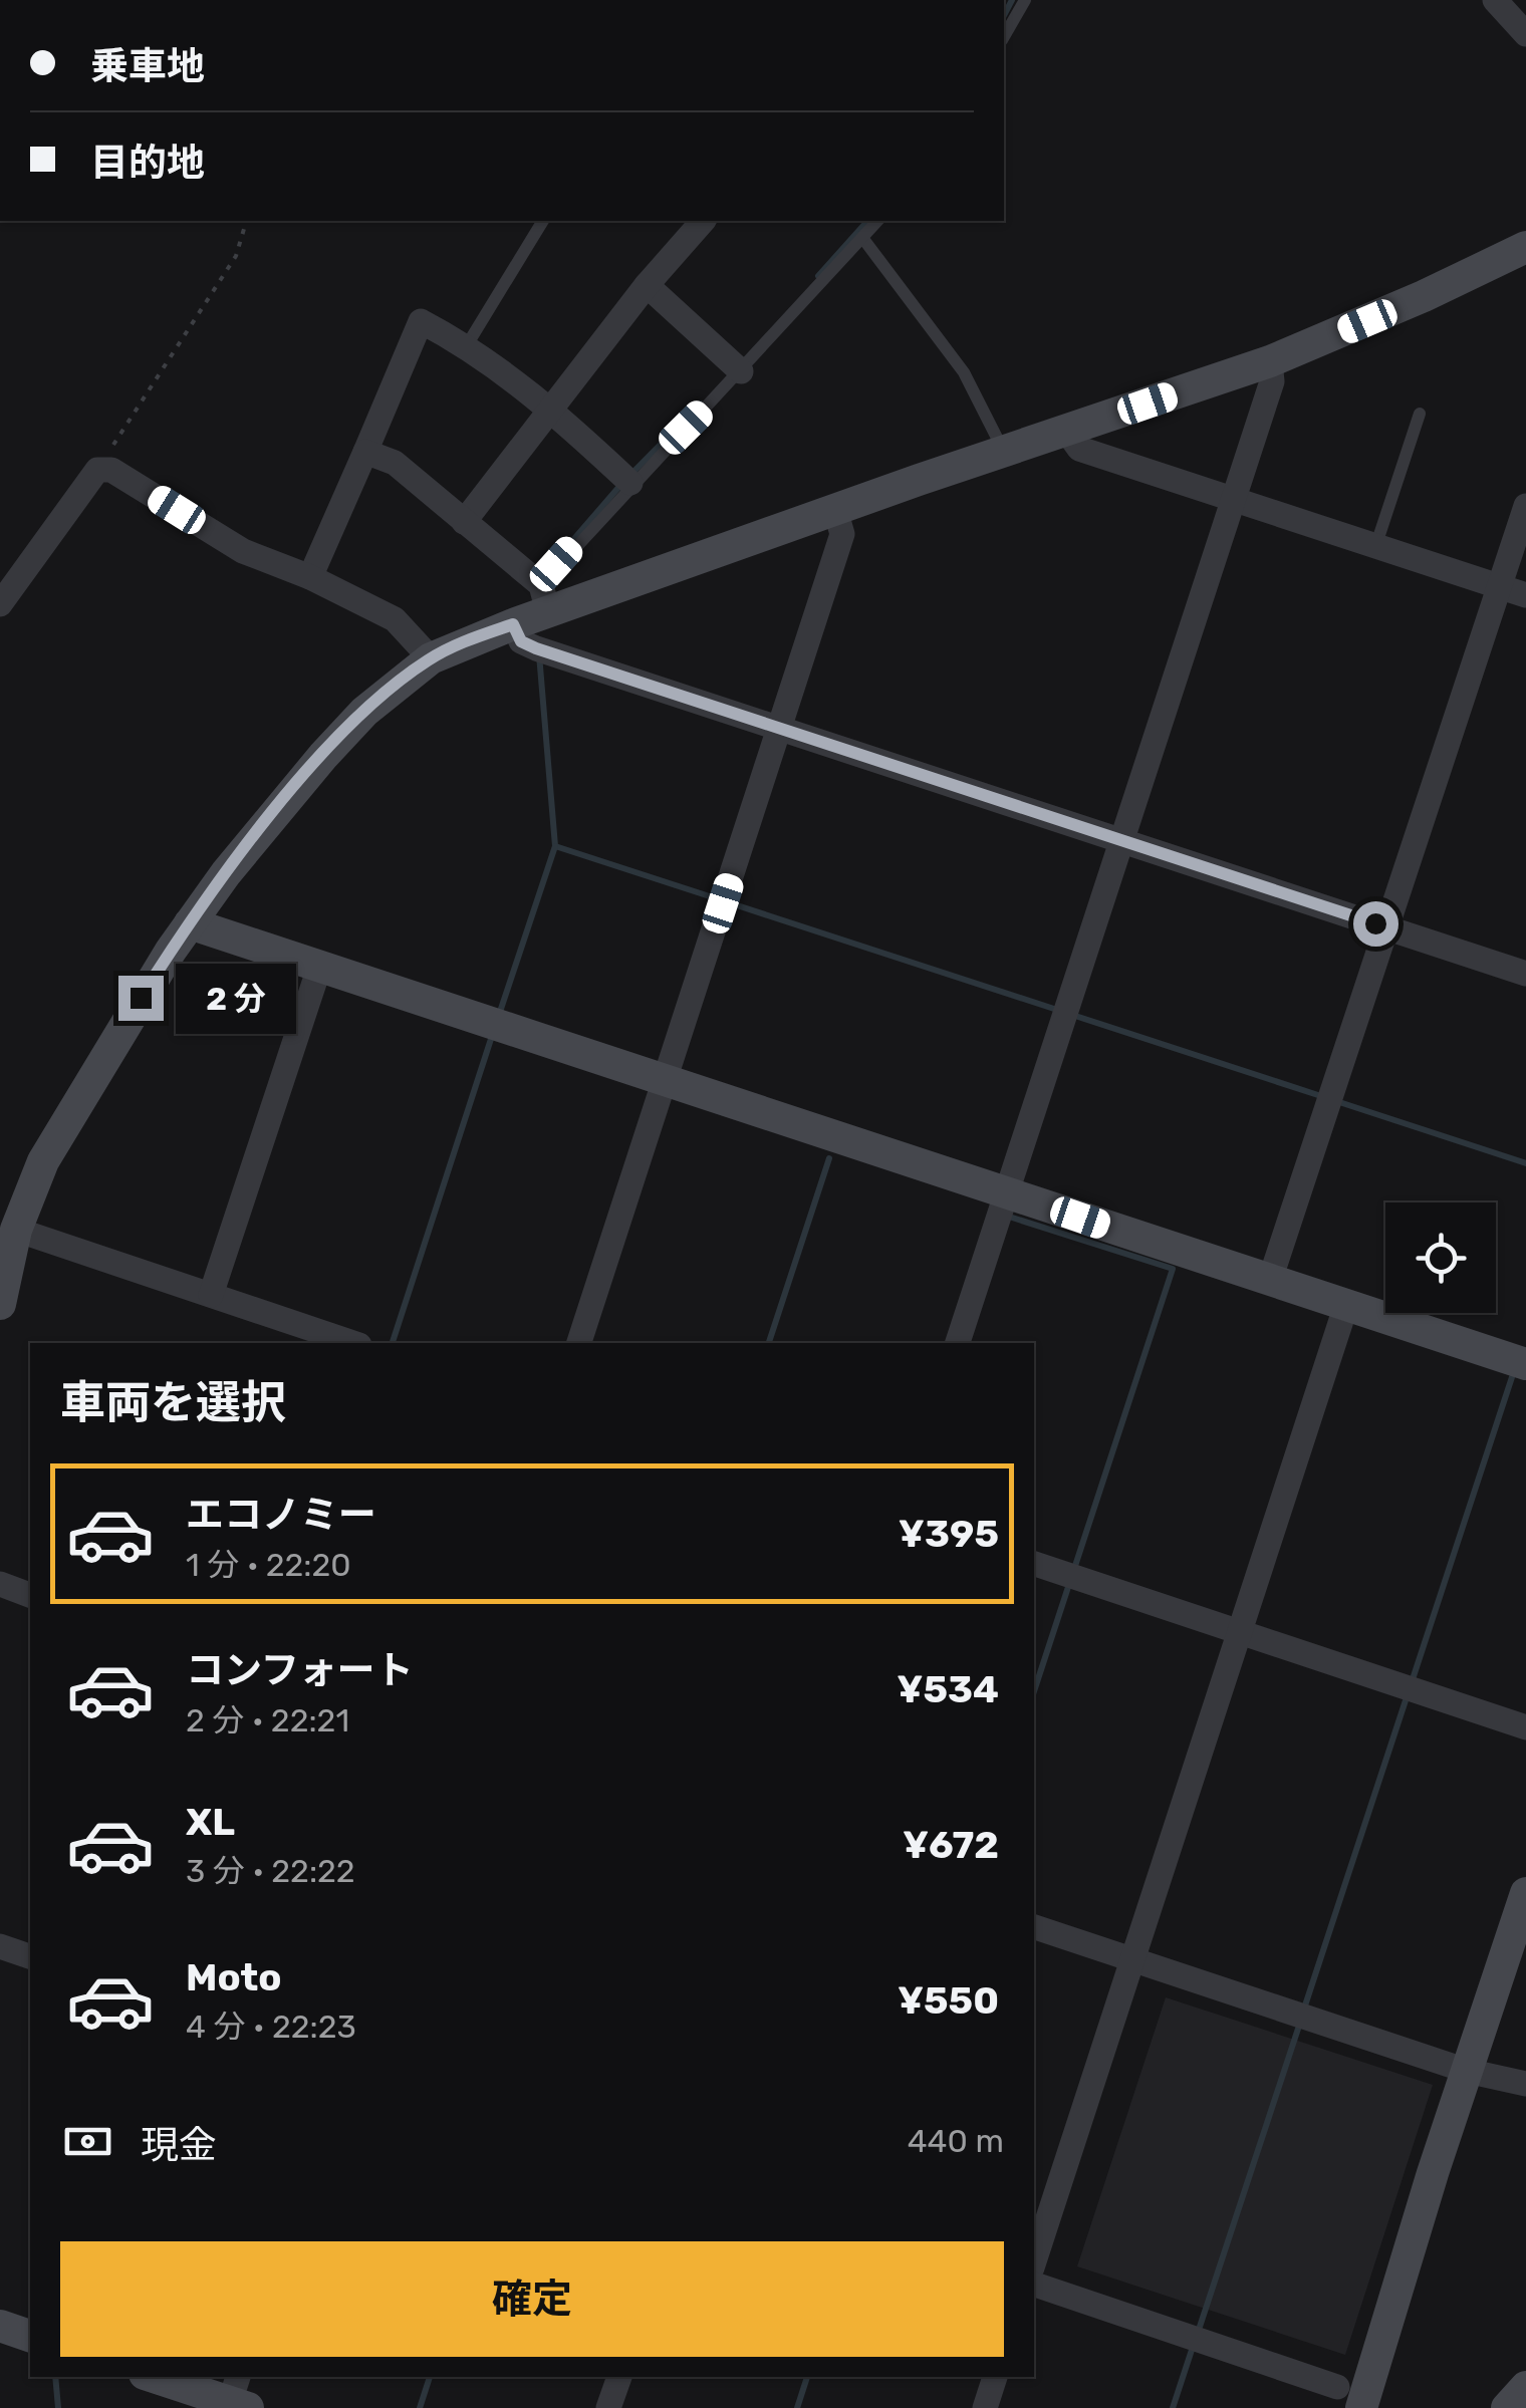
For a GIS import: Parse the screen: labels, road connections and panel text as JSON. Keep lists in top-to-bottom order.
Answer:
{
  "page": {
    "banner": ["乗車地", "目的地"],
    "bubble": "2 分",
    "heading": "車両を選択",
    "list": [
      {
        "name": "エコノミー",
        "note": "1 分 · 22:20",
        "value": "¥395"
      },
      {
        "name": "コンフォート",
        "note": "2 分 · 22:21",
        "value": "¥534"
      },
      {
        "name": "XL",
        "note": "3 分 · 22:22",
        "value": "¥672"
      },
      {
        "name": "Moto",
        "note": "4 分 · 22:23",
        "value": "¥550"
      }
    ],
    "pay": ["現金", "440 m"],
    "buttons": "確定"
  }
}
